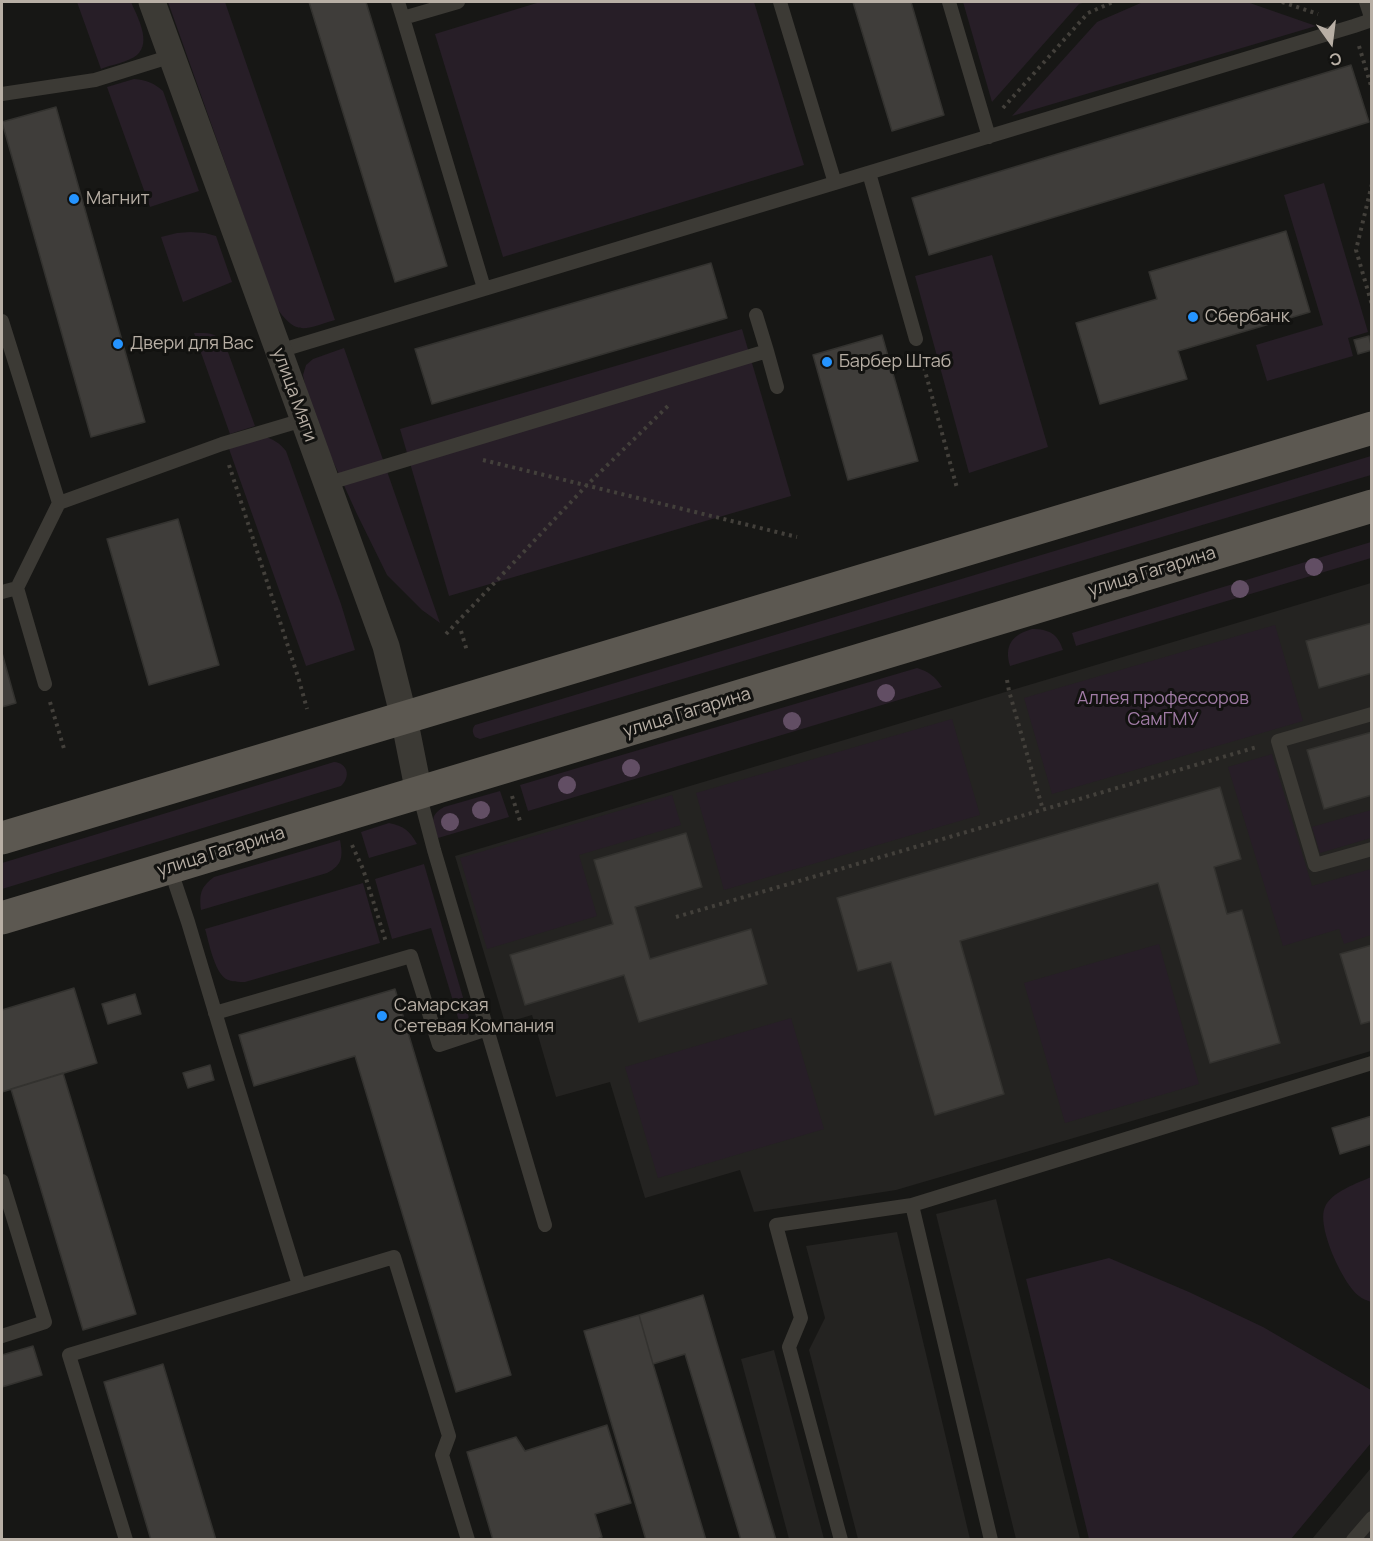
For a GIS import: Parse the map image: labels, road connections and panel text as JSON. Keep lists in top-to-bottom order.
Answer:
{
  "streets": {
    "main road": ["улица Гагарина"],
    "street": ["улица Мяги"]
  },
  "crossings": [
    ["улица Мяги", "улица Гагарина"]
  ],
  "parks": ["Аллея профессоров СамГМУ"],
  "places": [
    "Магнит",
    "Сбербанк",
    "Двери для Вас",
    "Барбер Штаб",
    "Самарская Сетевая Компания"
  ],
  "north": "bottom"
}
